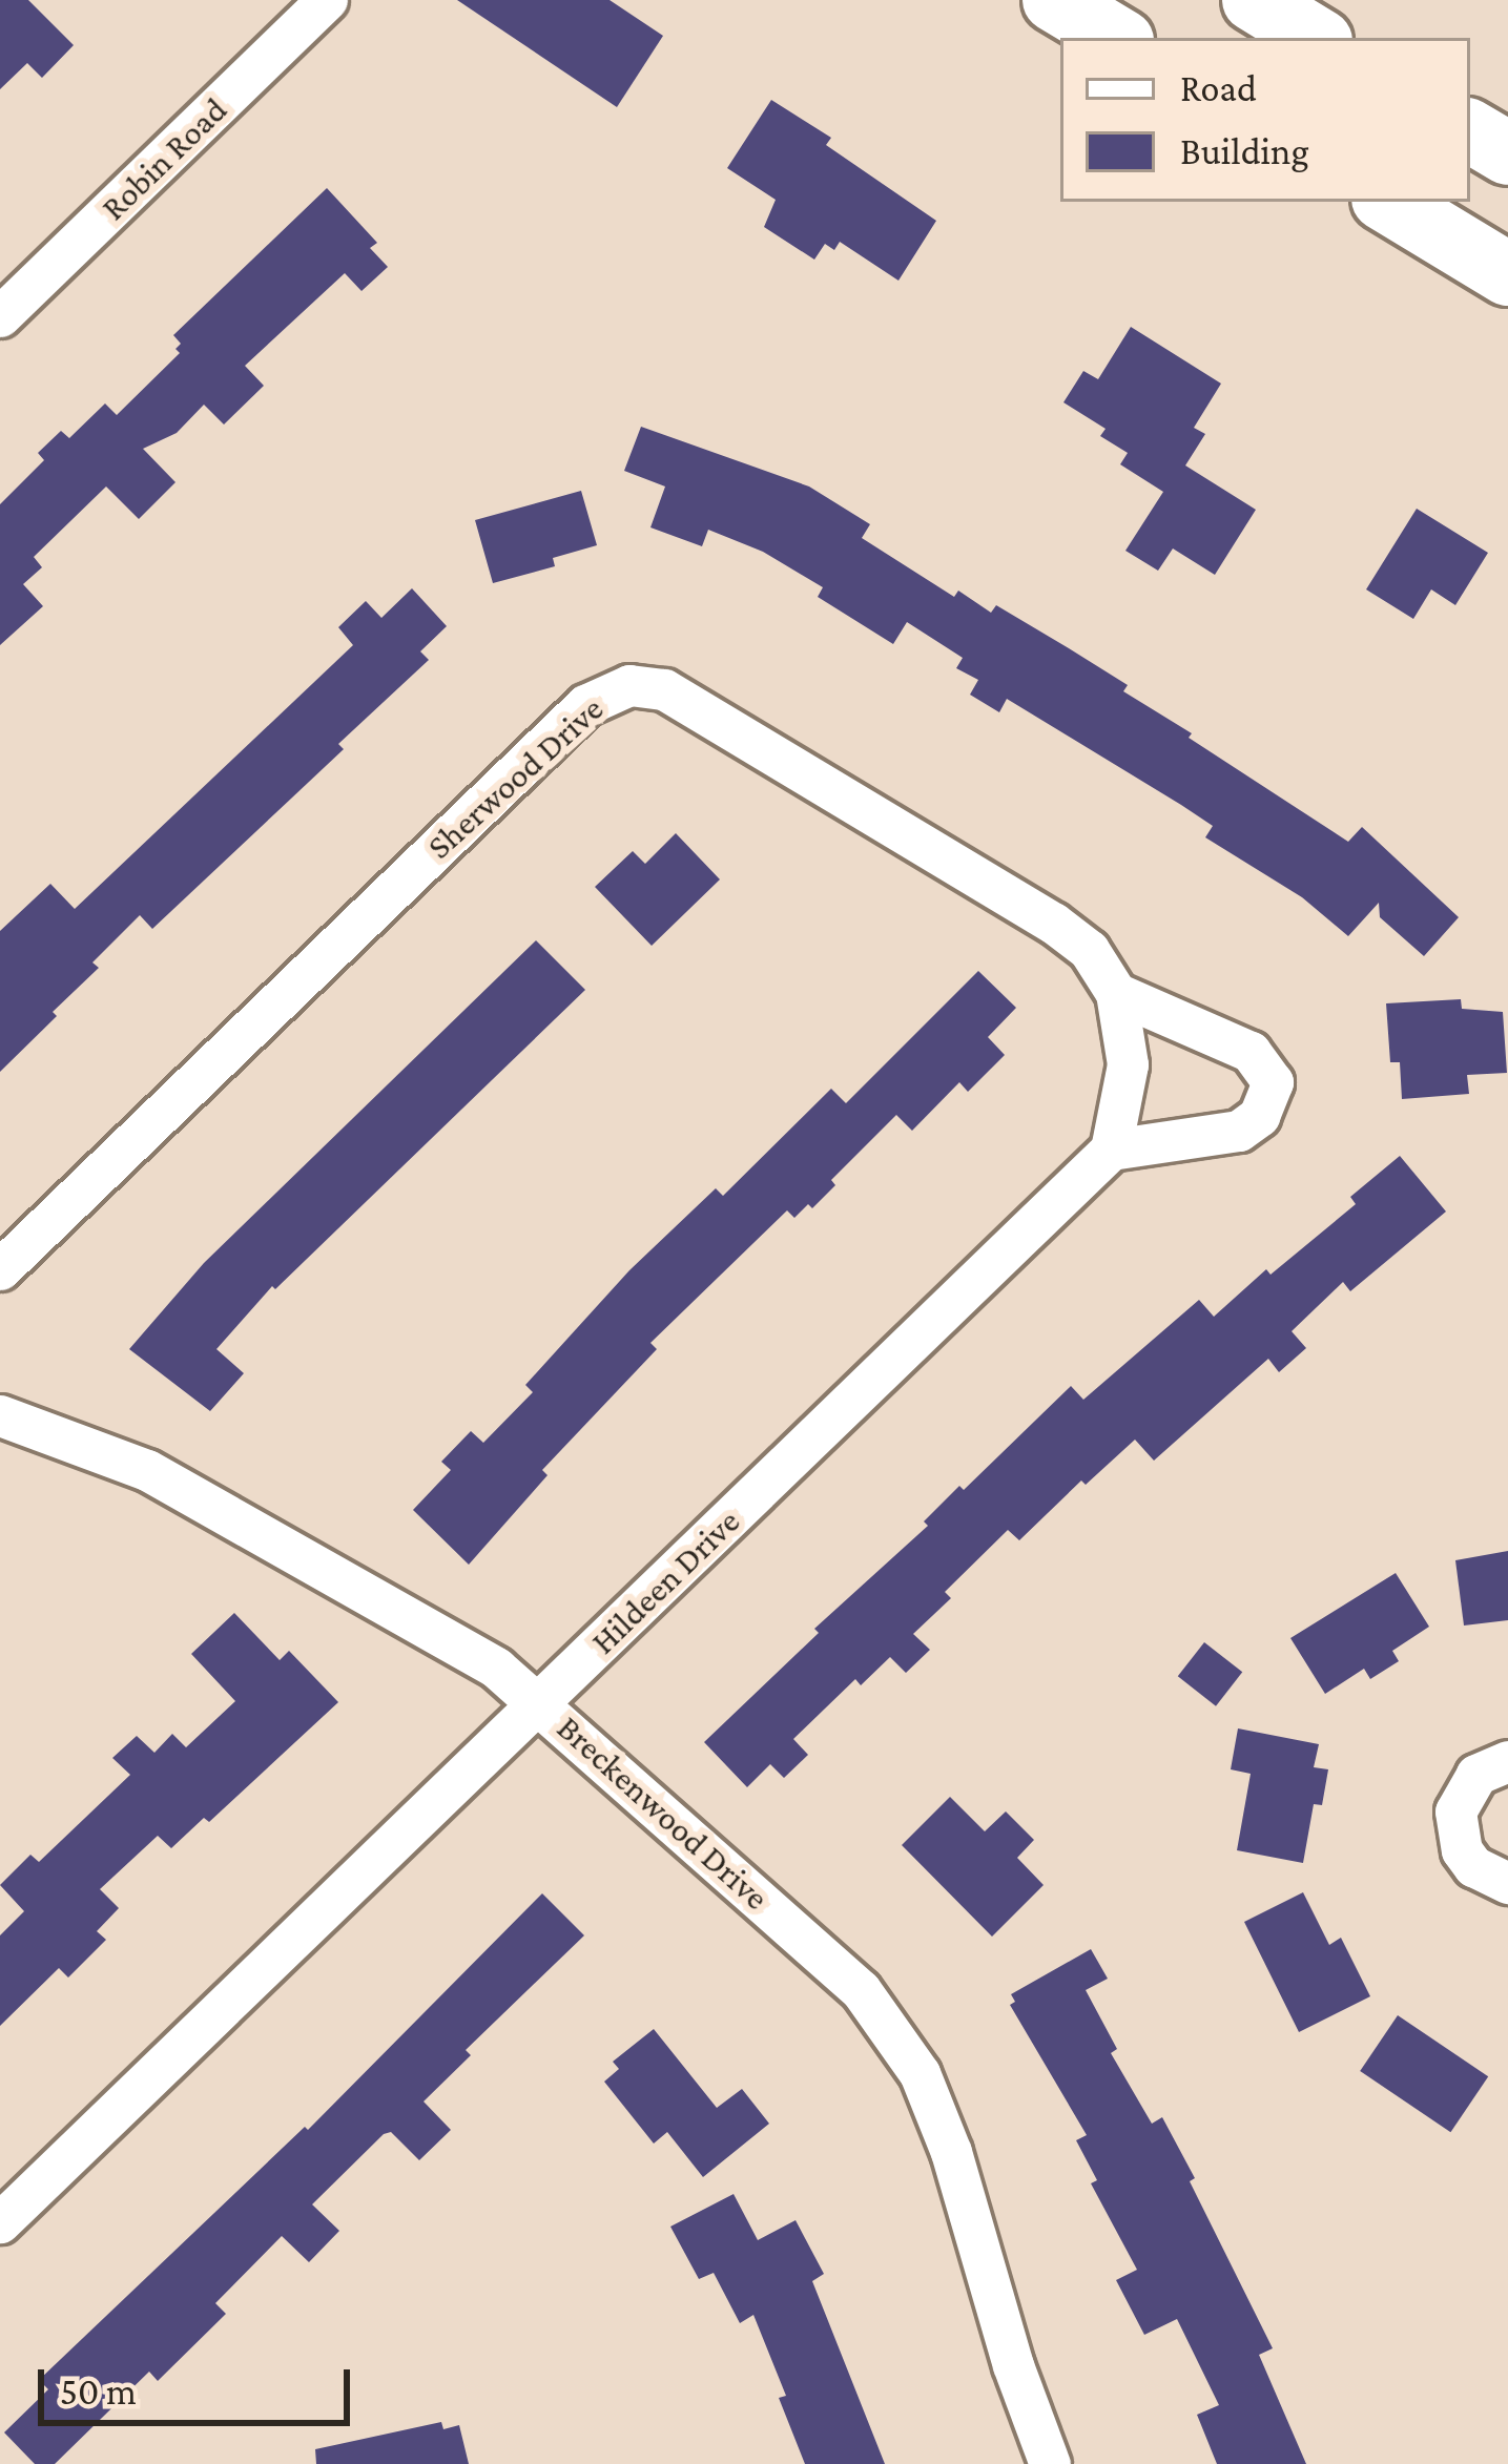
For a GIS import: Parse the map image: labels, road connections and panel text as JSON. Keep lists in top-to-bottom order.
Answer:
{
  "streets": {
    "street": [
      "Robin Road",
      "Sherwood Drive",
      "Hildeen Drive",
      "Breckenwood Drive"
    ]
  },
  "crossings": [
    ["Hildeen Drive", "Breckenwood Drive"]
  ],
  "legend": ["Road", "Building"],
  "scale_bar": "50 m"
}
